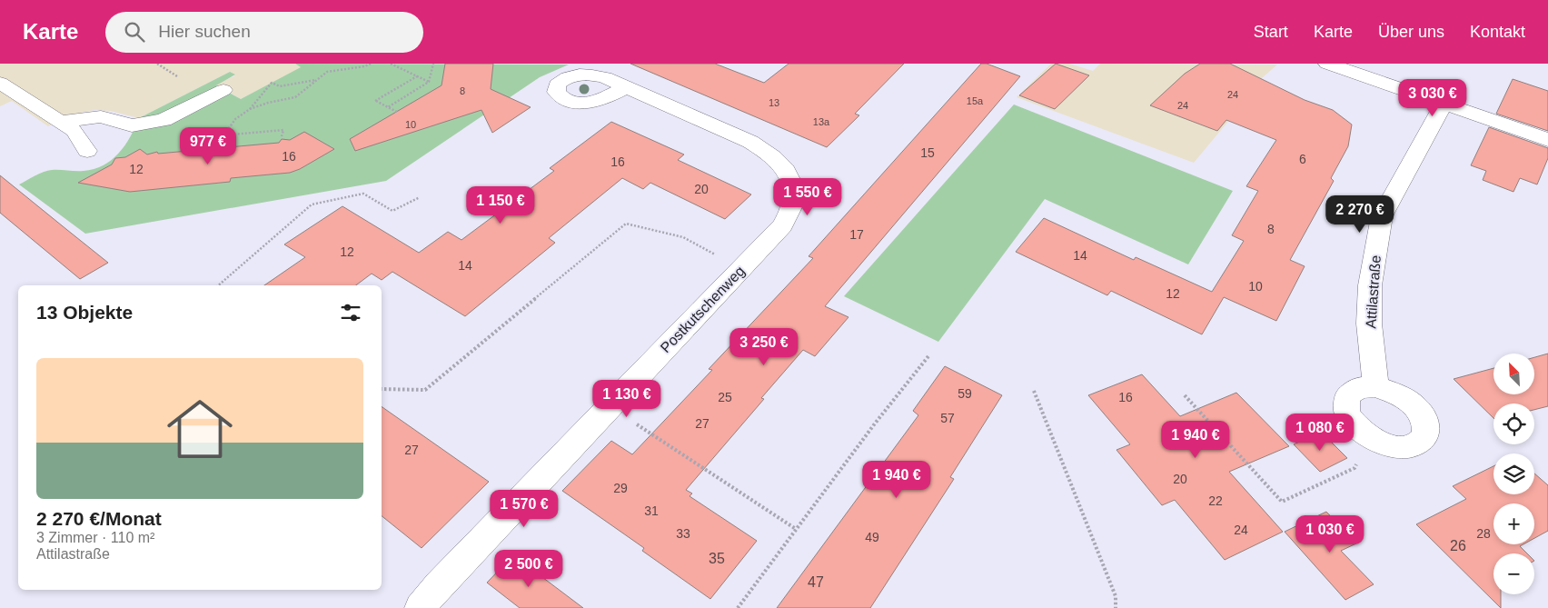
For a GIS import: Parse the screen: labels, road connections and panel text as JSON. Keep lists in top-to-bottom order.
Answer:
{
  "streets": {
    "street": ["Attilastraße", "Postkutschenweg"]
  },
  "house_numbers": [
    "8",
    "24",
    "15a",
    "13",
    "24",
    "13a",
    "10",
    "15",
    "16",
    "6",
    "16",
    "12",
    "20",
    "8",
    "17",
    "12",
    "14",
    "14",
    "10",
    "12",
    "59",
    "25",
    "16",
    "57",
    "27",
    "27",
    "20",
    "29",
    "22",
    "31",
    "24",
    "33",
    "28",
    "49",
    "26",
    "35",
    "47"
  ],
  "north": "top left",
  "page": {
    "header": "Karte",
    "search": "Hier suchen",
    "nav": [
      "Start",
      "Karte",
      "Über uns",
      "Kontakt"
    ],
    "price": [
      "3 030 €",
      "977 €",
      "1 550 €",
      "1 150 €",
      "2 270 €",
      "3 250 €",
      "1 130 €",
      "1 080 €",
      "1 940 €",
      "1 940 €",
      "1 570 €",
      "1 030 €",
      "2 500 €"
    ],
    "heading": "13 Objekte",
    "list": [
      {
        "name": "2 270 €/Monat",
        "note": "3 Zimmer · 110 m² · Attilastraße"
      }
    ],
    "map_buttons": ["+", "−"]
  }
}
